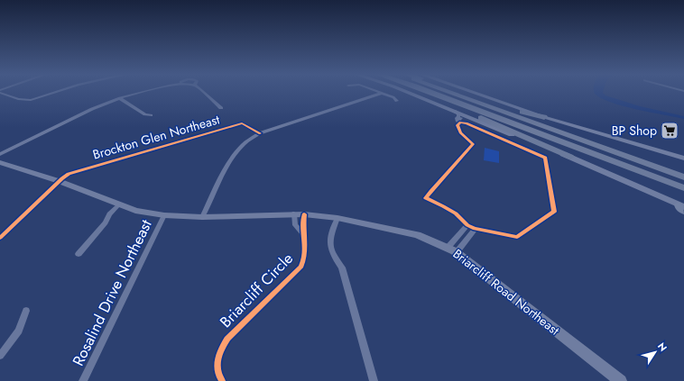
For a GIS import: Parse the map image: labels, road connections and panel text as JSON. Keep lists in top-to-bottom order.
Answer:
{
  "streets": {
    "main road": ["Briarcliff Road Northeast"],
    "street": ["Brockton Glen Northeast", "Briarcliff Circle", "Rosalind Drive Northeast"]
  },
  "crossings": [
    ["Brockton Glen Northeast", "Briarcliff Road Northeast"],
    ["Briarcliff Circle", "Briarcliff Road Northeast"],
    ["Briarcliff Road Northeast", "Rosalind Drive Northeast"]
  ],
  "places": {
    "supermarket": ["BP Shop"]
  },
  "north": "top right"
}
